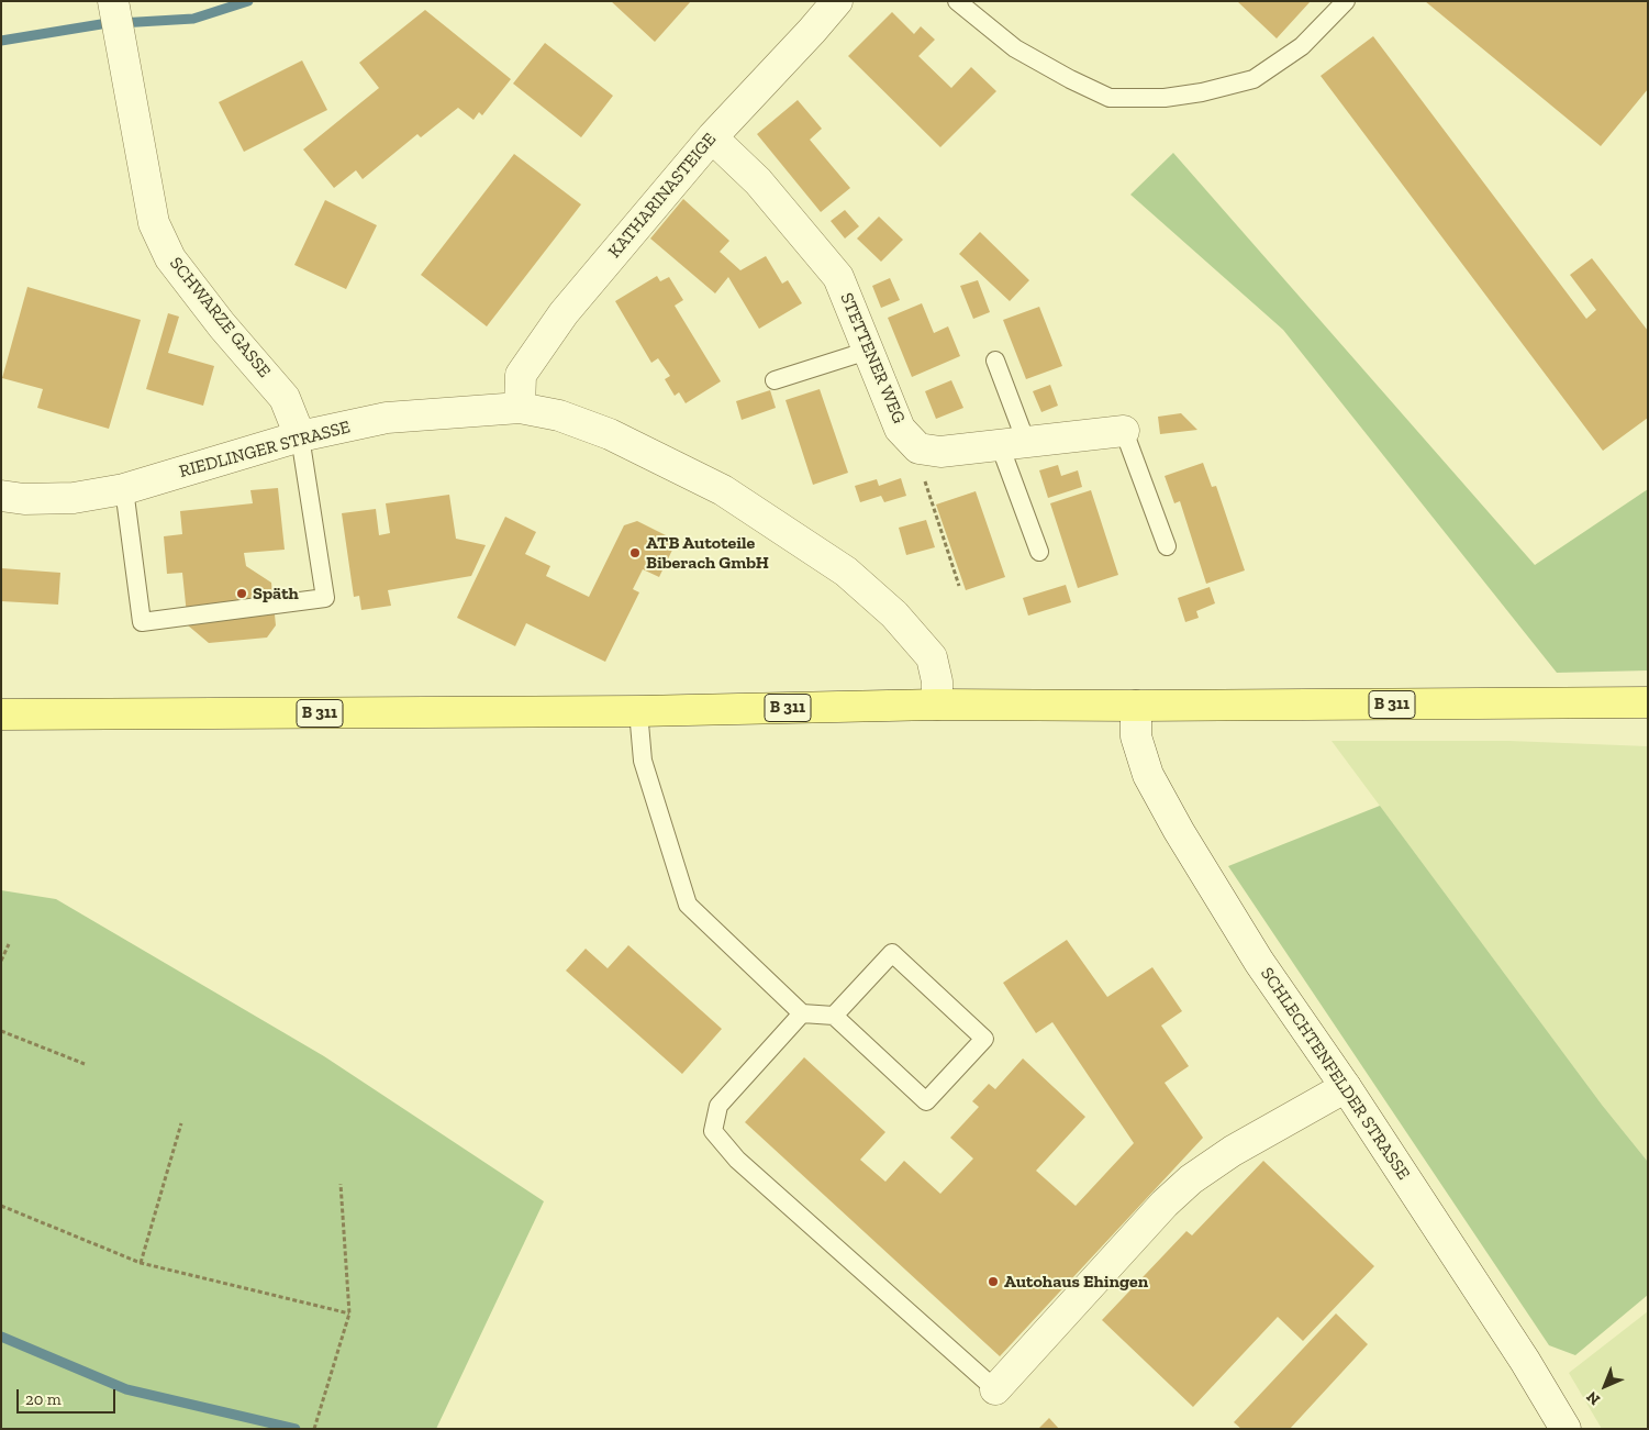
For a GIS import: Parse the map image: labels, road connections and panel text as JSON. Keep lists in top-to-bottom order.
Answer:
{
  "streets": {
    "main road": ["B 311"],
    "street": [
      "KATHARINASTEIGE",
      "SCHWARZE GASSE",
      "STETTENER WEG",
      "RIEDLINGER STRASSE",
      "SCHLECHTENFELDER STRASSE"
    ]
  },
  "crossings": [
    ["KATHARINASTEIGE", "STETTENER WEG"],
    ["KATHARINASTEIGE", "RIEDLINGER STRASSE"],
    ["SCHWARZE GASSE", "RIEDLINGER STRASSE"],
    ["RIEDLINGER STRASSE", "B 311"],
    ["B 311", "SCHLECHTENFELDER STRASSE"]
  ],
  "places": ["ATB Autoteile Biberach GmbH", "Späth", "Autohaus Ehingen"],
  "scale_bar": "20 m",
  "north": "bottom left"
}
